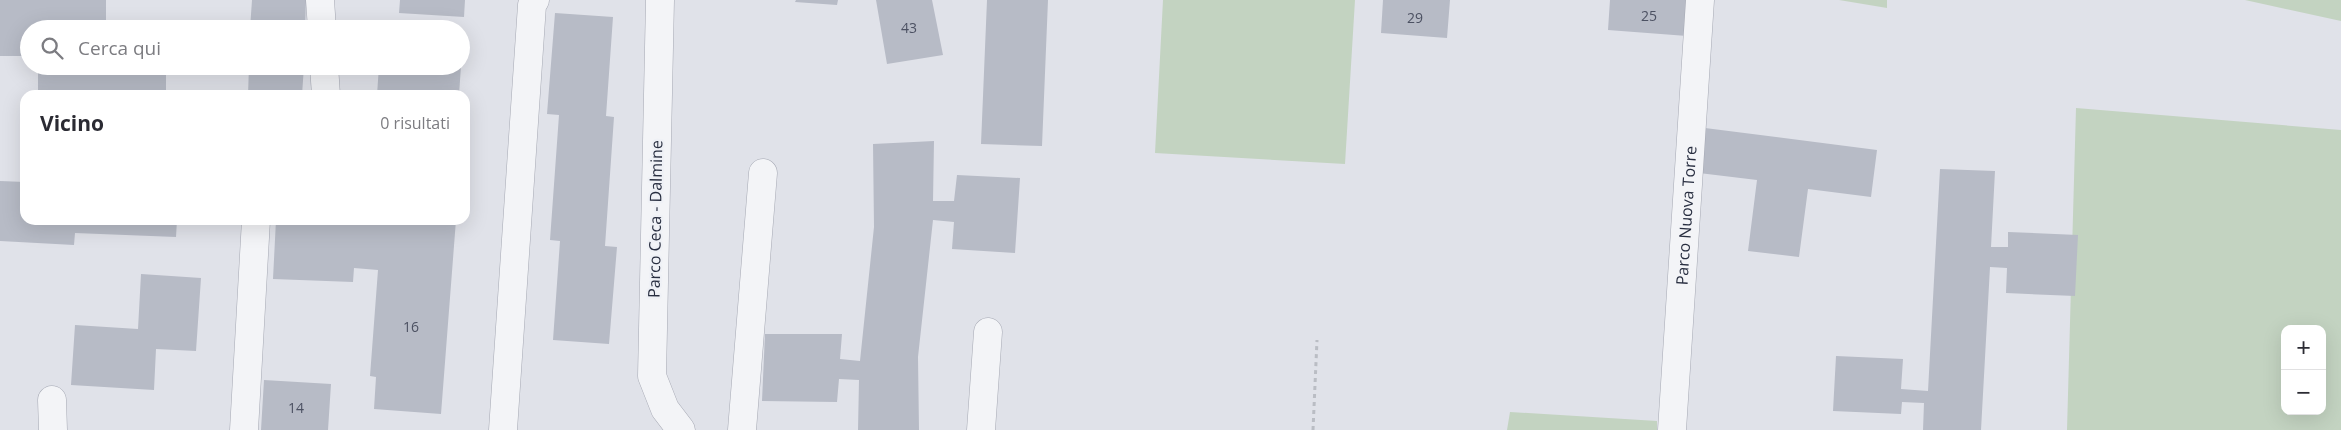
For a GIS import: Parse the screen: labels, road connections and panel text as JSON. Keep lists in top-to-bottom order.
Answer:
{
  "streets": {
    "street": ["Parco Nuova Torre", "Parco Ceca - Dalmine"]
  },
  "house_numbers": [
    "25",
    "29",
    "43",
    "16",
    "14"
  ],
  "page": {
    "search": "Cerca qui",
    "heading": ["Vicino", "0 risultati"],
    "map_buttons": ["+", "−"]
  }
}
